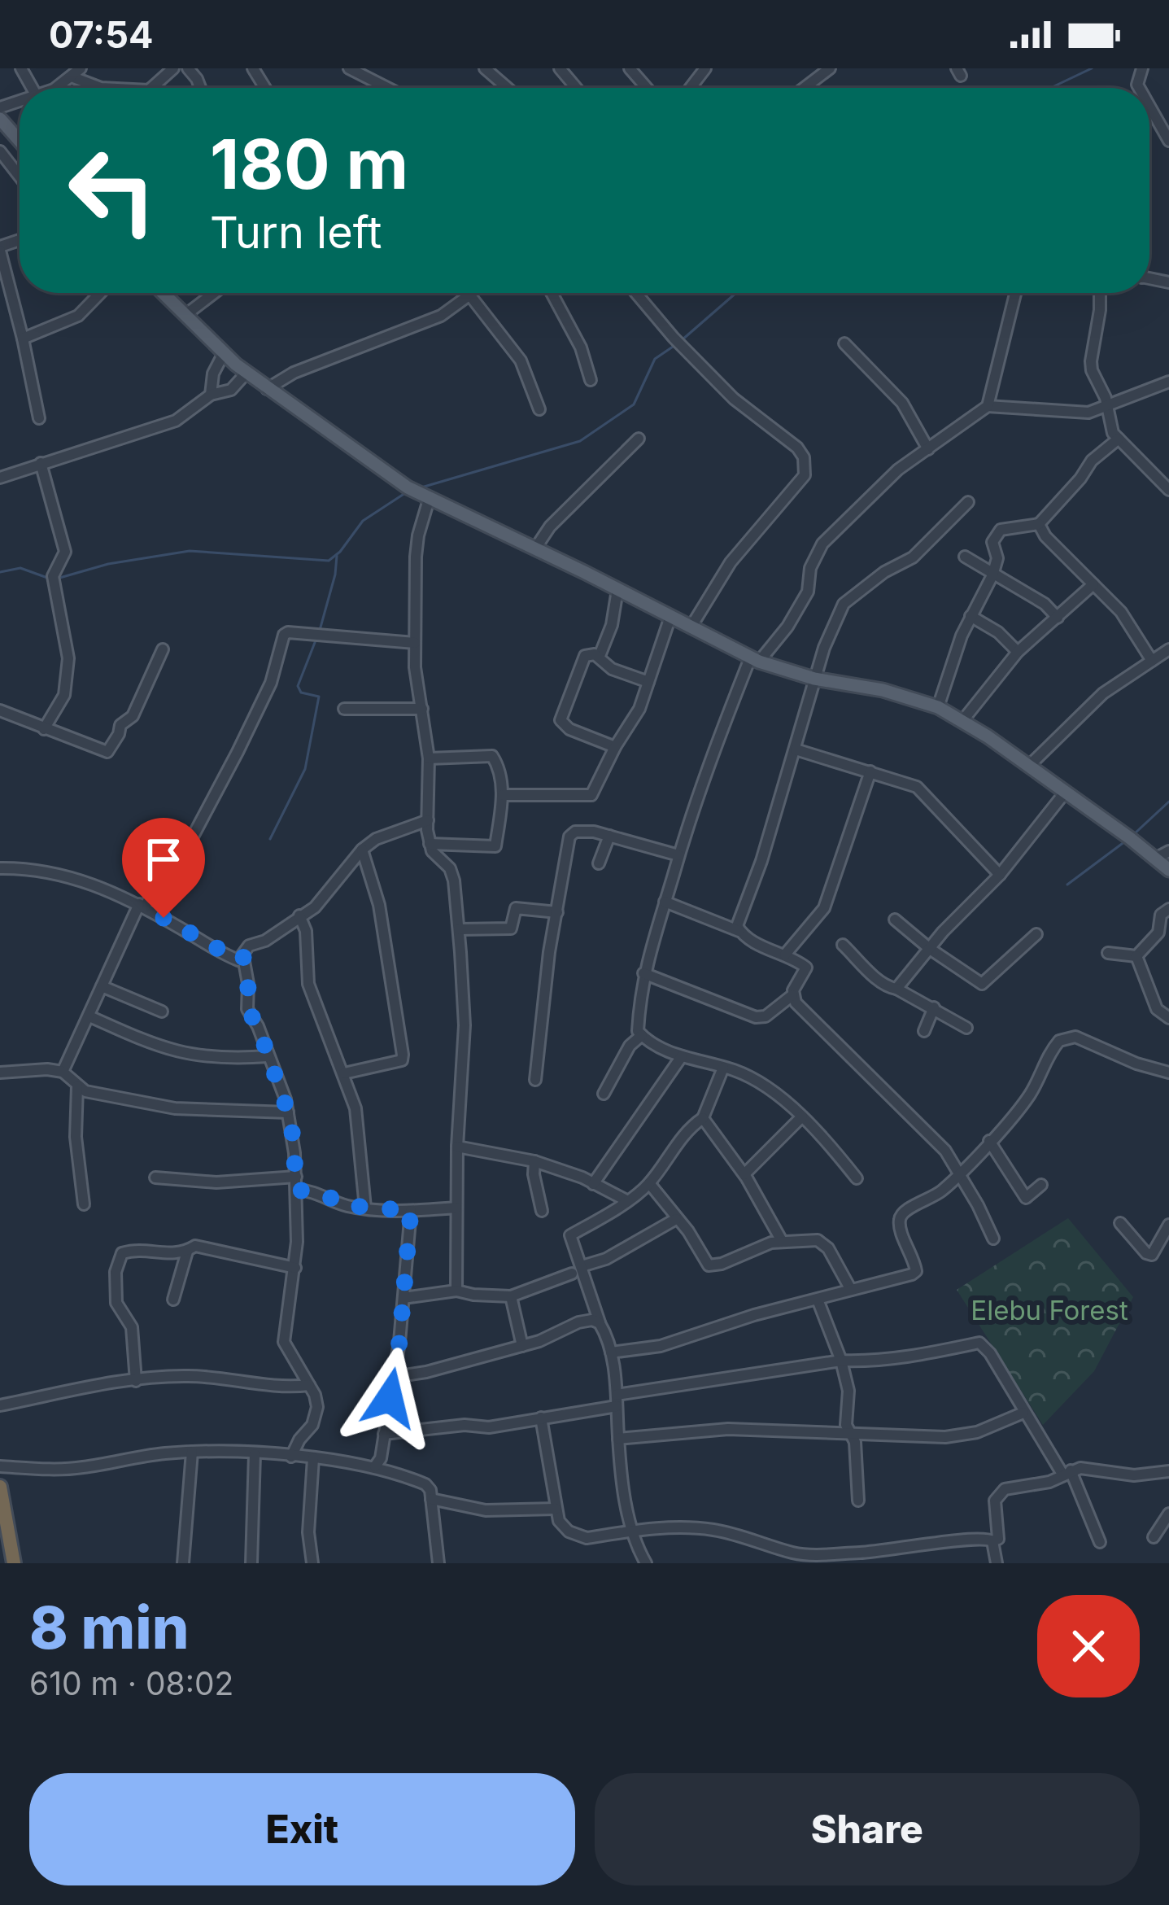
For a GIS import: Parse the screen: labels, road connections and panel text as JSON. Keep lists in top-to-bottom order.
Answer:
{
  "parks": ["Elebu Forest"],
  "page": {
    "status": "07:54",
    "turn": ["180 m", "Turn left"],
    "heading": ["8 min", "610 m · 08:02"],
    "buttons": ["Exit", "Share"]
  }
}
